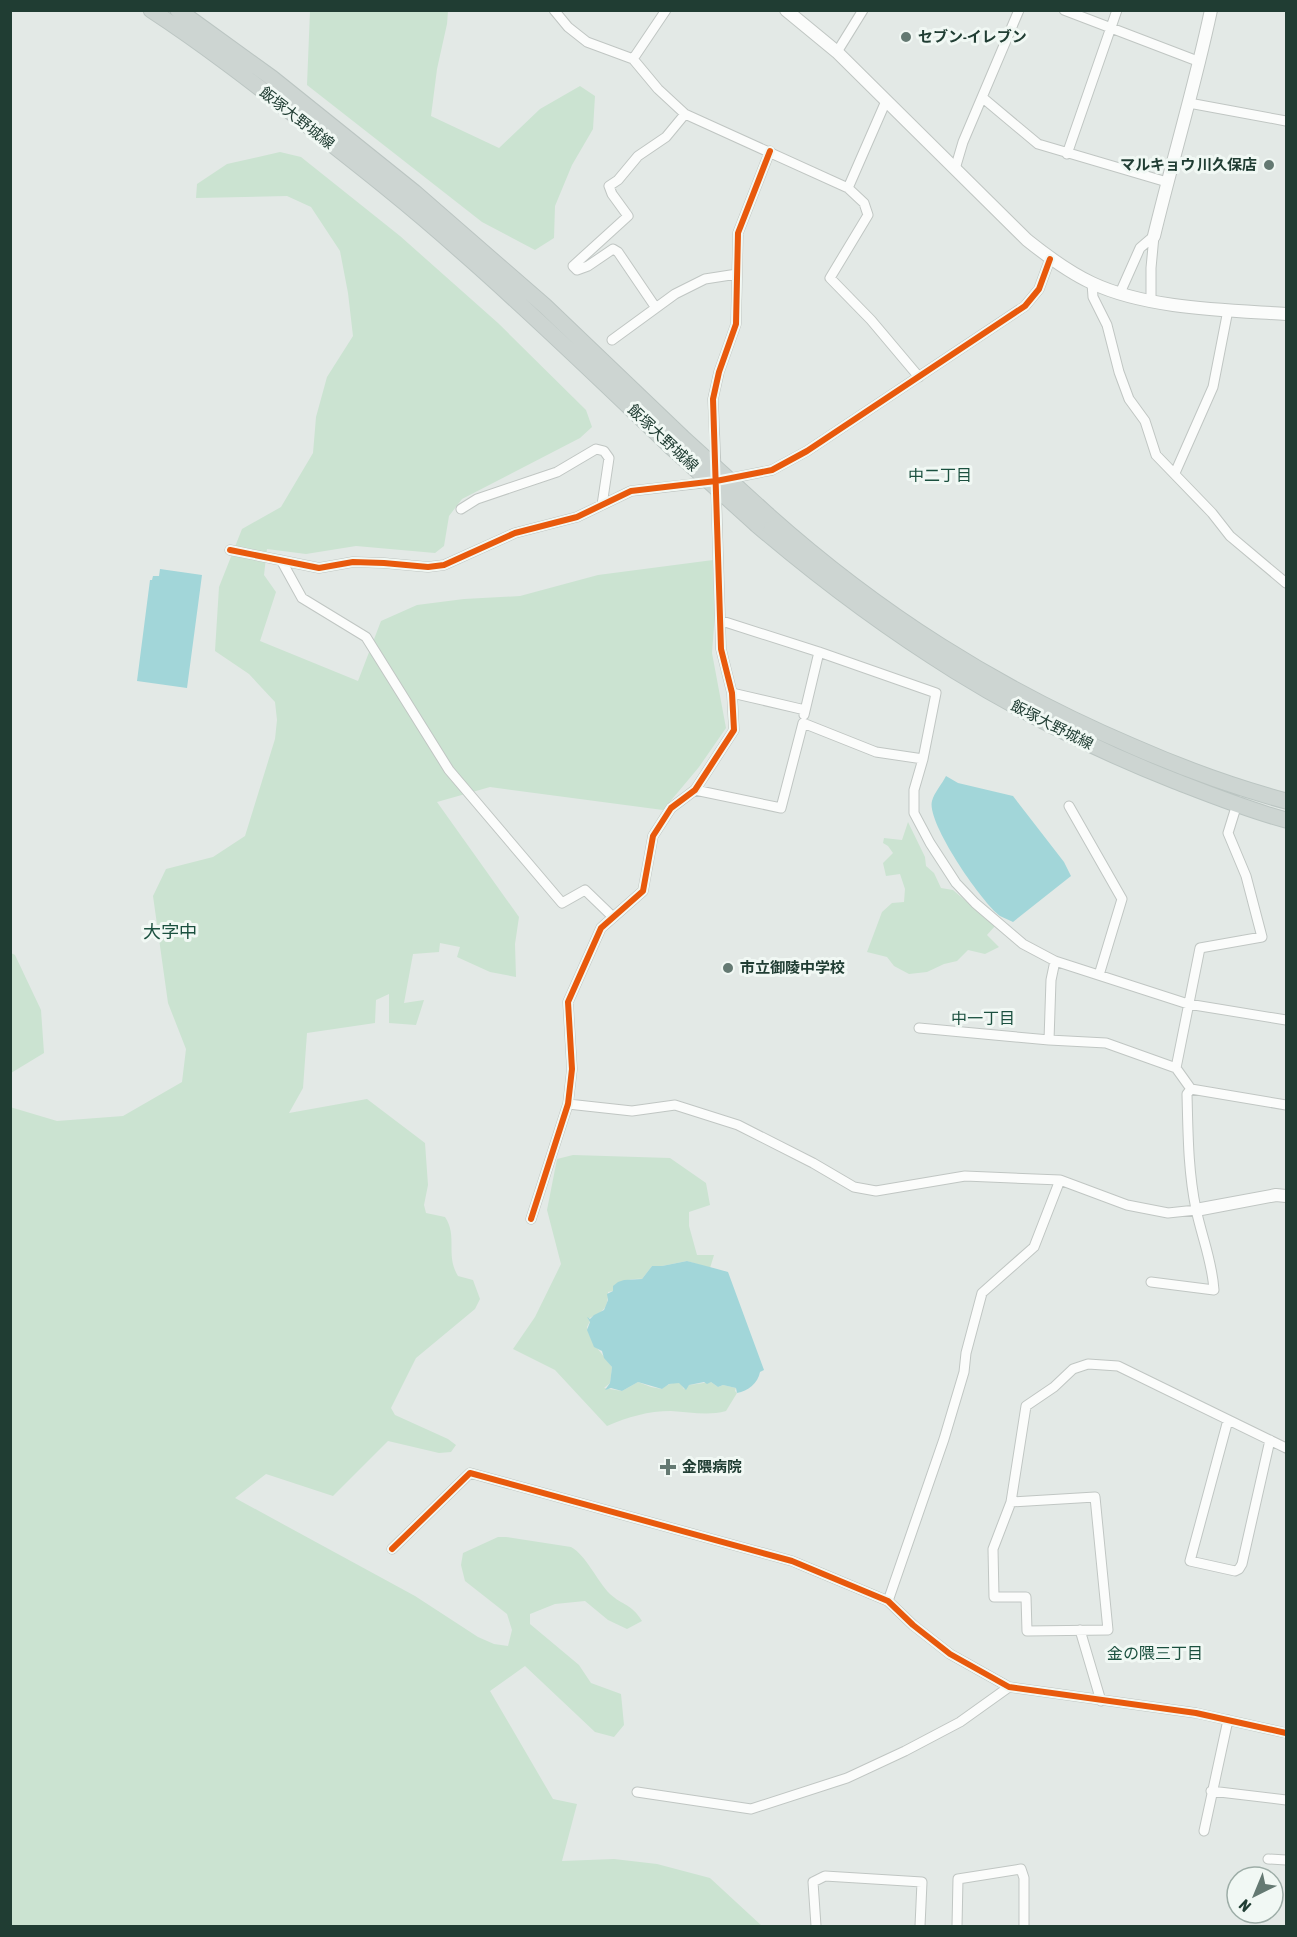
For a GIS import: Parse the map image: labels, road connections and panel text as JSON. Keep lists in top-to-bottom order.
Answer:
{
  "streets": {
    "main road": ["飯塚大野城線"]
  },
  "districts": [
    "中二丁目",
    "大字中",
    "中一丁目",
    "金の隈三丁目"
  ],
  "places": {
    "other": ["セブン-イレブン", "マルキョウ 川久保店", "市立御陵中学校"],
    "health": ["金隈病院"]
  },
  "north": "bottom left"
}
